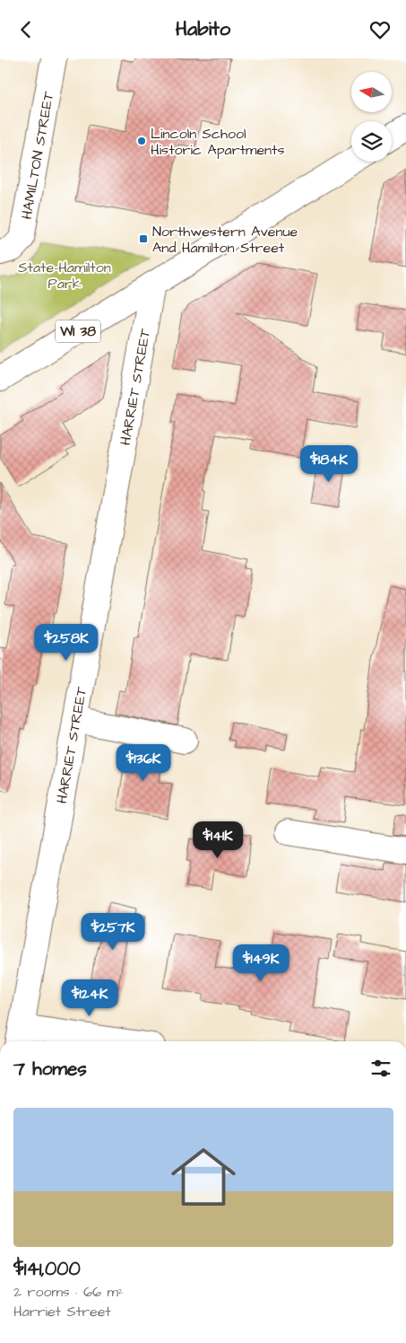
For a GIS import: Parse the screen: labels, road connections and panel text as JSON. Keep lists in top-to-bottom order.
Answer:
{
  "streets": {
    "street": ["HAMILTON STREET", "WI 38", "HARRIET STREET"]
  },
  "crossings": [
    ["WI 38", "HARRIET STREET"]
  ],
  "parks": ["State-Hamilton Park"],
  "places": {
    "other": ["Lincoln School Historic Apartments"],
    "transit": ["Northwestern Avenue And Hamilton Street"]
  },
  "north": "left",
  "page": {
    "header": "Habito",
    "price": [
      "$184K",
      "$258K",
      "$136K",
      "$141K",
      "$257K",
      "$149K",
      "$124K"
    ],
    "heading": "7 homes",
    "list": [
      {
        "name": "$141,000",
        "note": "2 rooms · 66 m² · Harriet Street"
      }
    ]
  }
}
